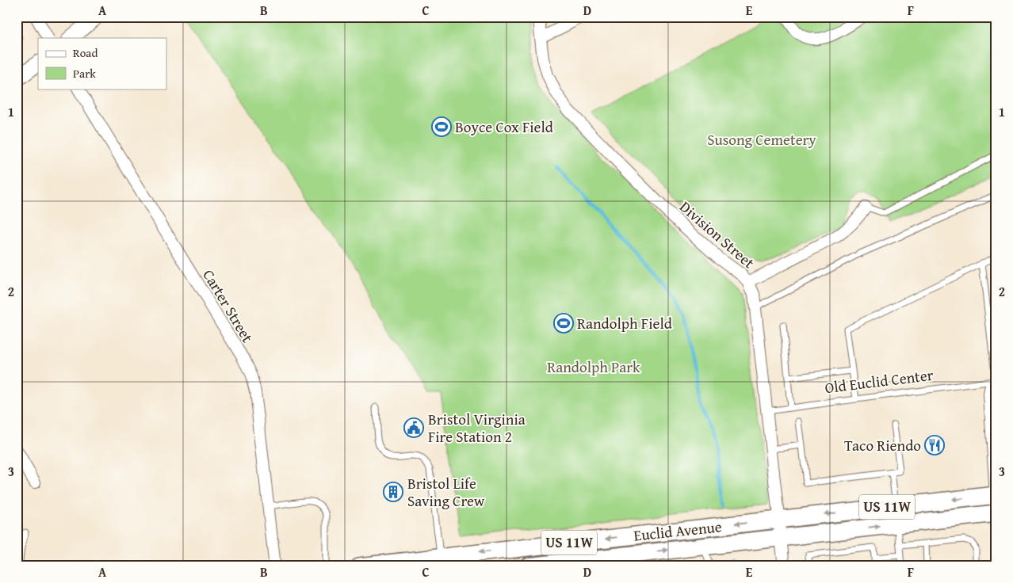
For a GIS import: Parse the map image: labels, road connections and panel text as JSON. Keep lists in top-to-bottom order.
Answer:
{
  "streets": {
    "main road": ["US 11W", "Euclid Avenue"],
    "street": ["Division Street", "Carter Street"],
    "lane": ["Old Euclid Center"]
  },
  "crossings": [
    ["Division Street", "Old Euclid Center"],
    ["Division Street", "Euclid Avenue"]
  ],
  "parks": ["Susong Cemetery", "Randolph Park"],
  "places": {
    "sports": ["Boyce Cox Field", "Randolph Field"],
    "public building": ["Bristol Virginia Fire Station 2"],
    "restaurant": ["Taco Riendo"],
    "building": ["Bristol Life Saving Crew"]
  },
  "legend": ["Road", "Park"],
  "grid": {
    "columns": [
      "A",
      "B",
      "C",
      "D",
      "E",
      "F"
    ],
    "rows": ["1", "2", "3"]
  }
}
